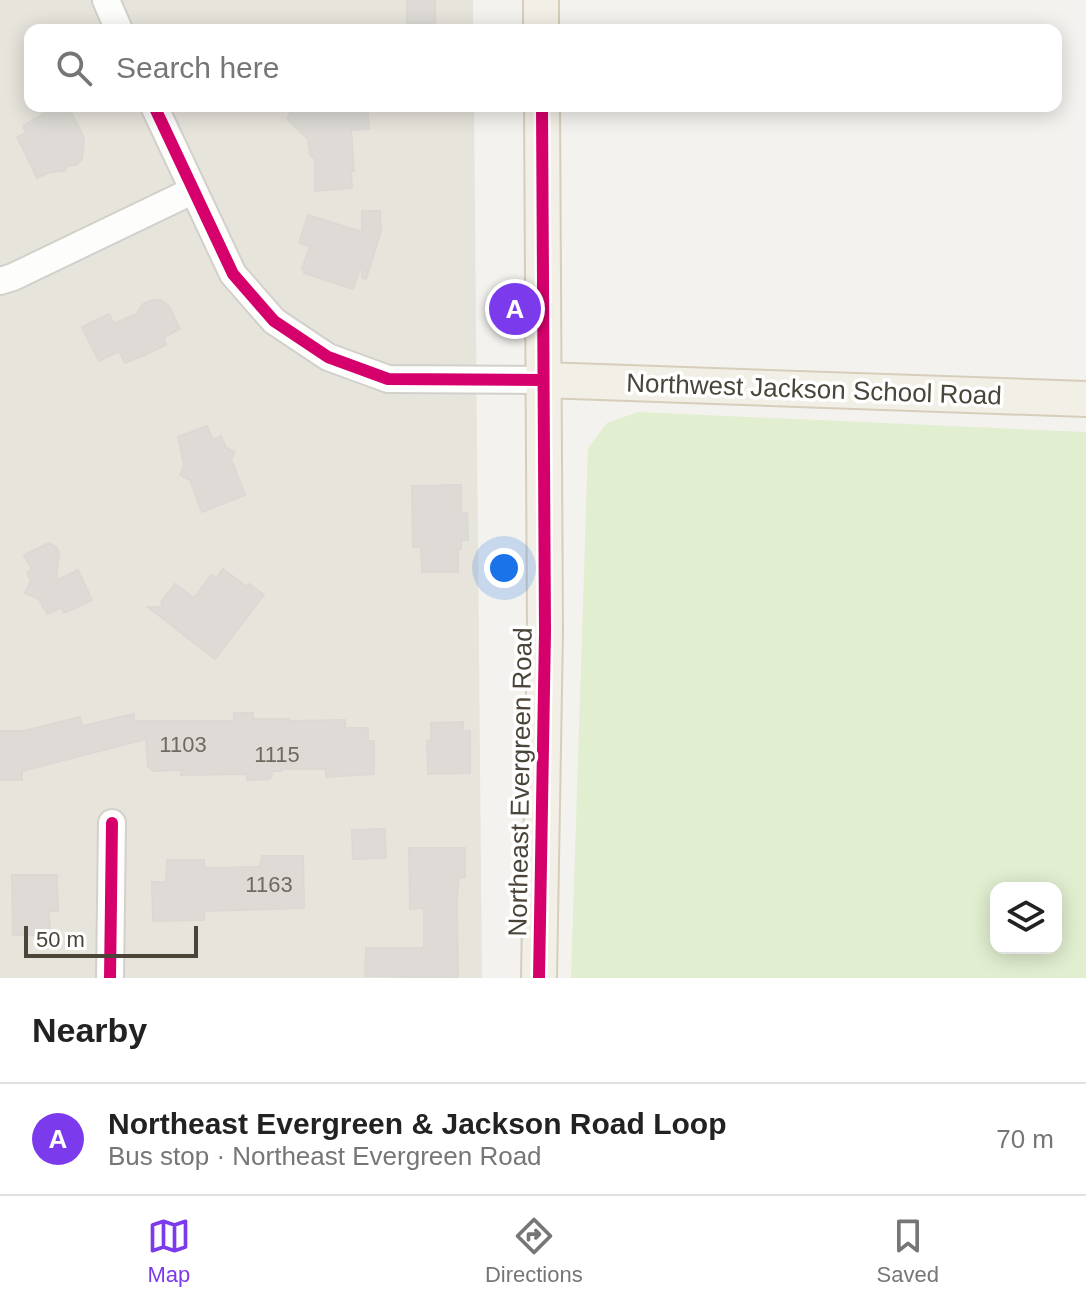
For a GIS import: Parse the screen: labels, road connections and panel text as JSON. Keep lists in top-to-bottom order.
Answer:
{
  "streets": {
    "main road": ["Northwest Jackson School Road", "Northeast Evergreen Road"]
  },
  "crossings": [
    ["Northwest Jackson School Road", "Northeast Evergreen Road"]
  ],
  "house_numbers": ["1103", "1115", "1163"],
  "scale_bar": "50 m",
  "page": {
    "search": "Search here",
    "pins": "A",
    "scale": "50 m",
    "heading": "Nearby",
    "list": [
      {
        "mark": "A",
        "name": "Northeast Evergreen & Jackson Road Loop",
        "note": "Bus stop · Northeast Evergreen Road",
        "value": "70 m"
      }
    ],
    "nav": ["Map", "Directions", "Saved"]
  }
}
